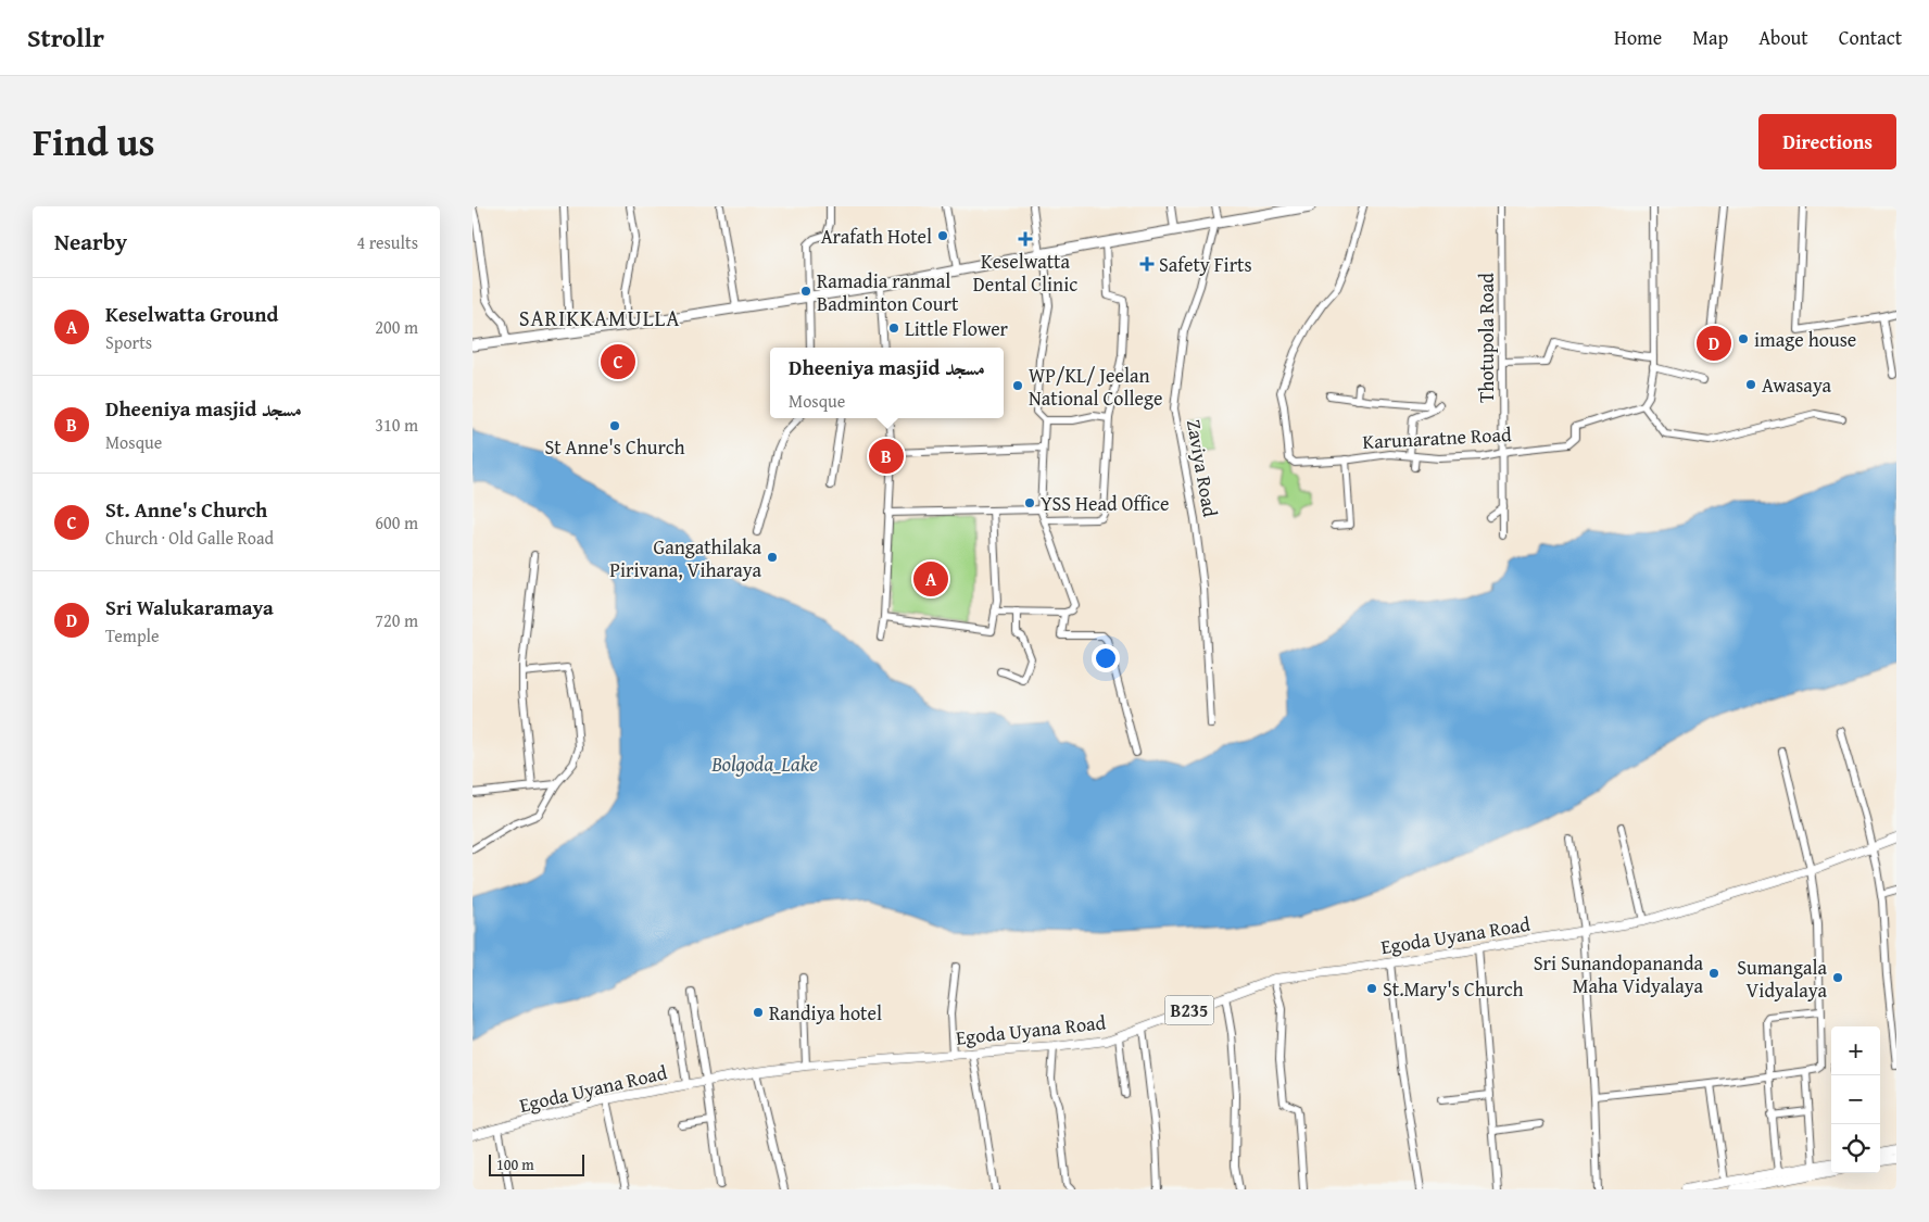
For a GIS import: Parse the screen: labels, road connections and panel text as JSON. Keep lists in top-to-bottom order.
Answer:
{
  "streets": {
    "main road": ["Egoda Uyana Road", "B235"],
    "street": ["Thotupola Road", "Karunaratne Road", "Zaviya Road"]
  },
  "crossings": [
    ["Thotupola Road", "Karunaratne Road"]
  ],
  "districts": ["SARIKKAMULLA"],
  "water": ["Bolgoda_Lake"],
  "places": {
    "other": [
      "Arafath Hotel",
      "Ramadia ranmal Badminton Court",
      "Little Flower",
      "image house",
      "Awasaya",
      "WP/KL/ Jeelan National College",
      "St Anne's Church",
      "YSS Head Office",
      "Gangathilaka Pirivana, Viharaya",
      "Sri Sunandopananda Maha Vidyalaya",
      "Sumangala Vidyalaya",
      "St.Mary's Church",
      "Randiya hotel"
    ],
    "health": ["Keselwatta Dental Clinic", "Safety Firts"]
  },
  "scale_bar": "100 m",
  "page": {
    "header": "Strollr",
    "nav": [
      "Home",
      "Map",
      "About",
      "Contact"
    ],
    "title": "Find us",
    "buttons": "Directions",
    "heading": ["Nearby", "4 results"],
    "list": [
      {
        "mark": "A",
        "name": "Keselwatta Ground",
        "note": "Sports",
        "value": "200 m"
      },
      {
        "mark": "B",
        "name": "Dheeniya masjid مسجد",
        "note": "Mosque",
        "value": "310 m"
      },
      {
        "mark": "C",
        "name": "St. Anne's Church",
        "note": "Church · Old Galle Road",
        "value": "600 m"
      },
      {
        "mark": "D",
        "name": "Sri Walukaramaya",
        "note": "Temple",
        "value": "720 m"
      }
    ],
    "pins": [
      "D",
      "C",
      "B",
      "A"
    ],
    "popup": ["Dheeniya masjid مسجد", "Mosque"],
    "map_buttons": ["+", "−"],
    "scale": "100 m"
  }
}
